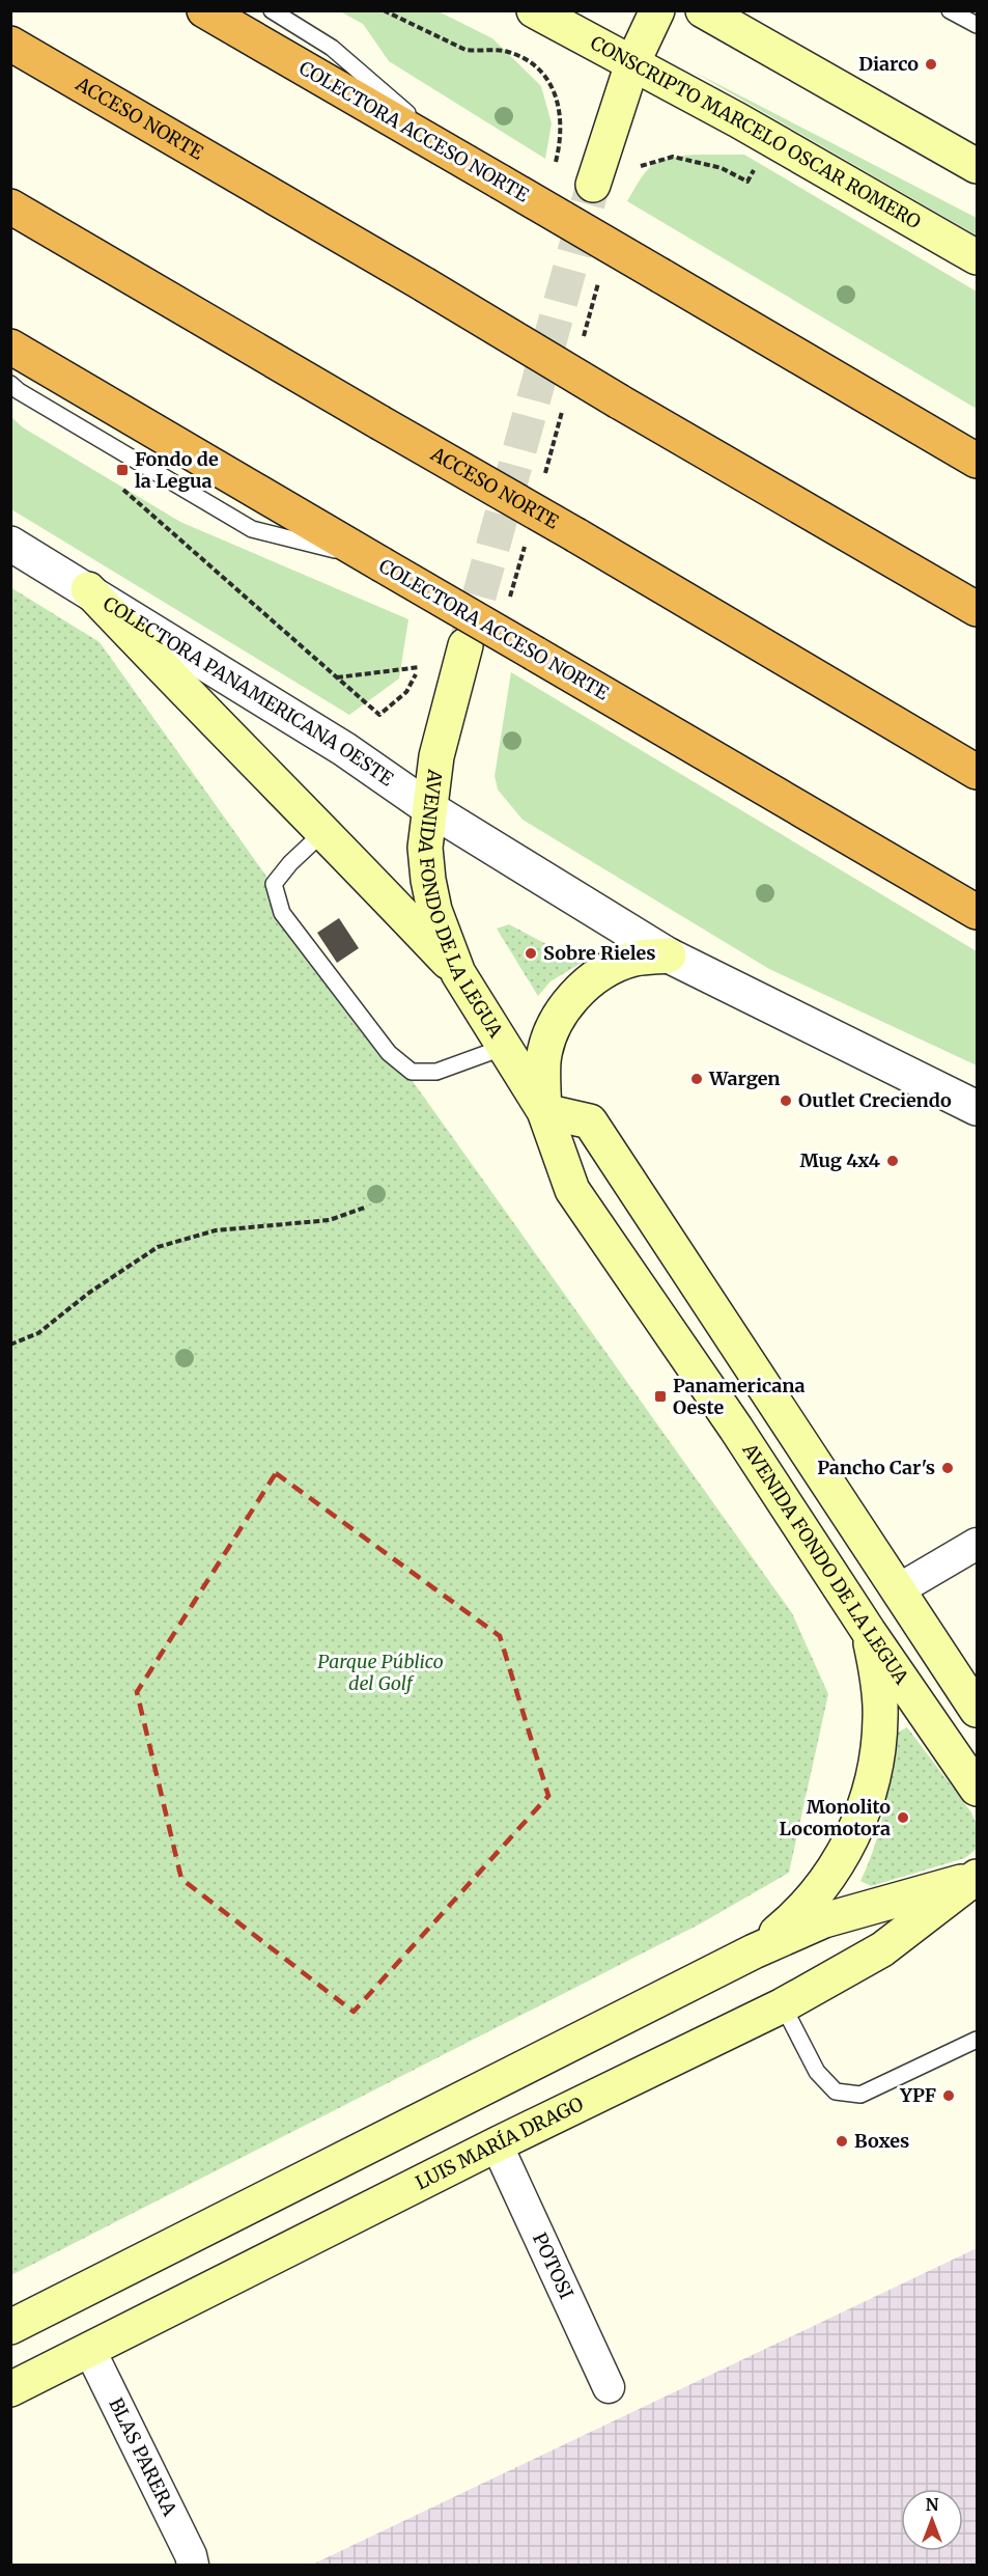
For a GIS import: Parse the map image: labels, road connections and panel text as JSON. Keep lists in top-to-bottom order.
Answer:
{
  "streets": {
    "highway": ["ACCESO NORTE", "COLECTORA ACCESO NORTE"],
    "main road": ["CONSCRIPTO MARCELO OSCAR ROMERO", "AVENIDA FONDO DE LA LEGUA", "LUIS MARÍA DRAGO"],
    "street": ["COLECTORA PANAMERICANA OESTE", "POTOSI", "BLAS PARERA"]
  },
  "crossings": [
    ["COLECTORA PANAMERICANA OESTE", "AVENIDA FONDO DE LA LEGUA"],
    ["LUIS MARÍA DRAGO", "POTOSI"],
    ["LUIS MARÍA DRAGO", "BLAS PARERA"]
  ],
  "parks": ["Parque Público del Golf"],
  "places": {
    "other": [
      "Diarco",
      "Sobre Rieles",
      "Wargen",
      "Outlet Creciendo",
      "Mug 4x4",
      "Pancho Car's",
      "Monolito Locomotora",
      "YPF",
      "Boxes"
    ],
    "transit": ["Fondo de la Legua", "Panamericana Oeste"]
  },
  "north": "top"
}
